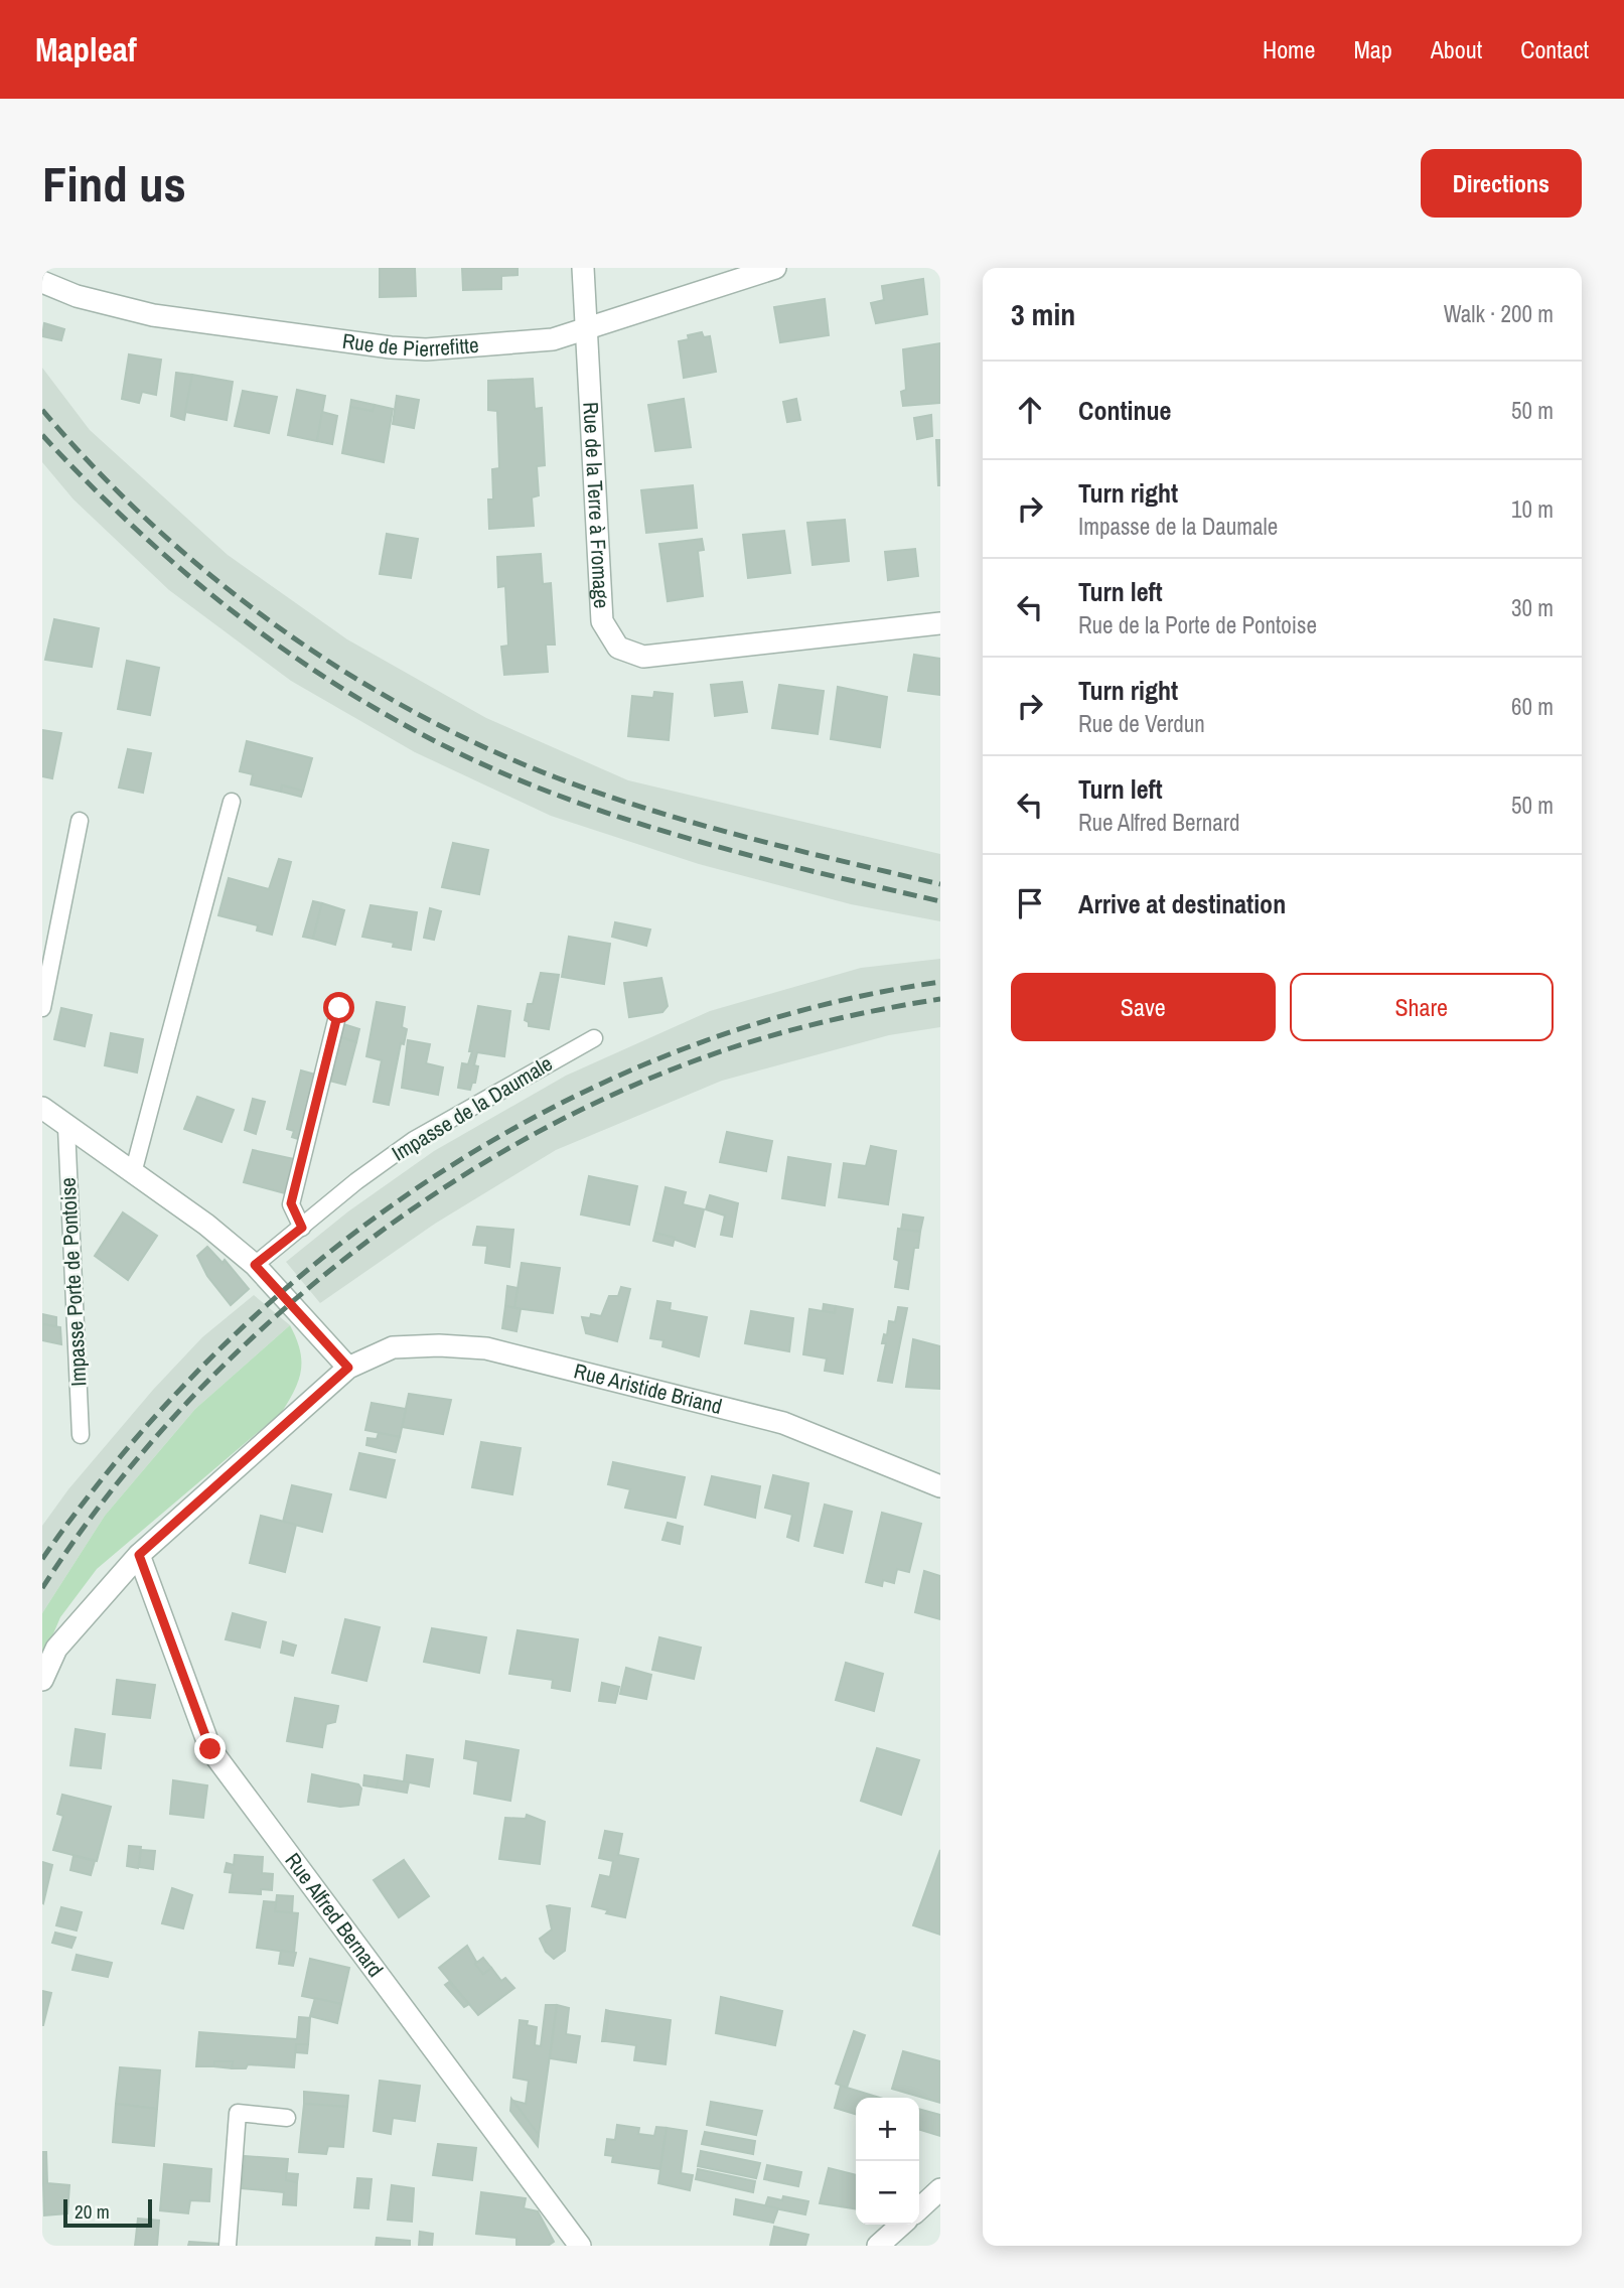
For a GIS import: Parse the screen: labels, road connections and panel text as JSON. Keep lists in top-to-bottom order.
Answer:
{
  "streets": {
    "street": [
      "Rue de Pierrefitte",
      "Rue de la Terre à Fromage",
      "Rue Aristide Briand",
      "Rue Alfred Bernard"
    ],
    "lane": ["Impasse de la Daumale", "Impasse Porte de Pontoise"]
  },
  "crossings": [
    ["Rue de Pierrefitte", "Rue de la Terre à Fromage"],
    ["Rue Aristide Briand", "Rue Alfred Bernard"]
  ],
  "scale_bar": "20 m",
  "page": {
    "header": "Mapleaf",
    "nav": [
      "Home",
      "Map",
      "About",
      "Contact"
    ],
    "buttons": [
      "Directions",
      ["Save", "Share"]
    ],
    "title": "Find us",
    "heading": ["3 min", "Walk · 200 m"],
    "list": [
      ["Continue", "50 m"],
      ["Turn right", "Impasse de la Daumale", "10 m"],
      ["Turn left", "Rue de la Porte de Pontoise", "30 m"],
      ["Turn right", "Rue de Verdun", "60 m"],
      ["Turn left", "Rue Alfred Bernard", "50 m"],
      "Arrive at destination"
    ],
    "map_buttons": ["+", "−"],
    "scale": "20 m"
  }
}
